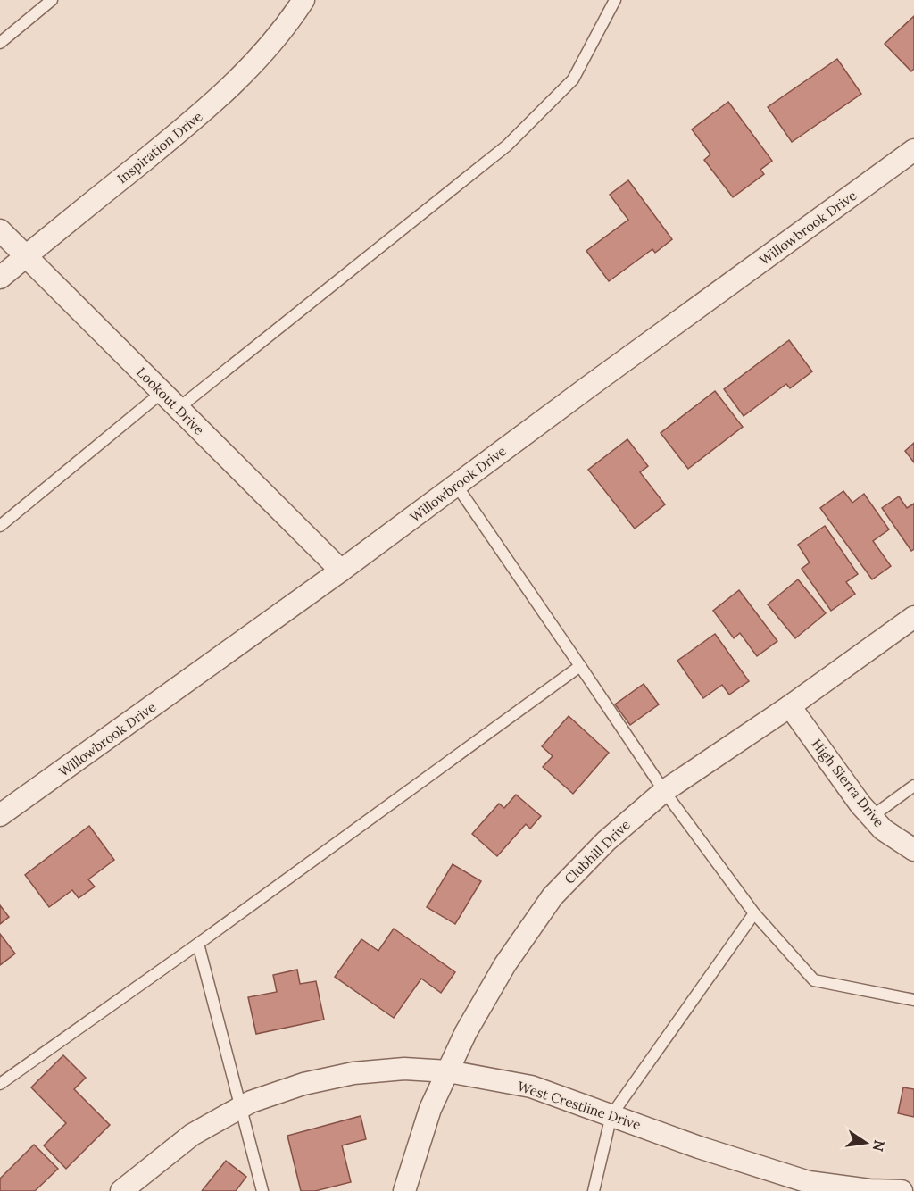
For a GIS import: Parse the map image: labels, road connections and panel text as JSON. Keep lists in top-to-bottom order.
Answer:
{
  "streets": {
    "street": [
      "Inspiration Drive",
      "Willowbrook Drive",
      "Lookout Drive",
      "High Sierra Drive",
      "Clubhill Drive",
      "West Crestline Drive"
    ]
  },
  "crossings": [
    ["Inspiration Drive", "Lookout Drive"],
    ["Willowbrook Drive", "Lookout Drive"],
    ["High Sierra Drive", "Clubhill Drive"],
    ["Clubhill Drive", "West Crestline Drive"]
  ],
  "north": "right"
}
